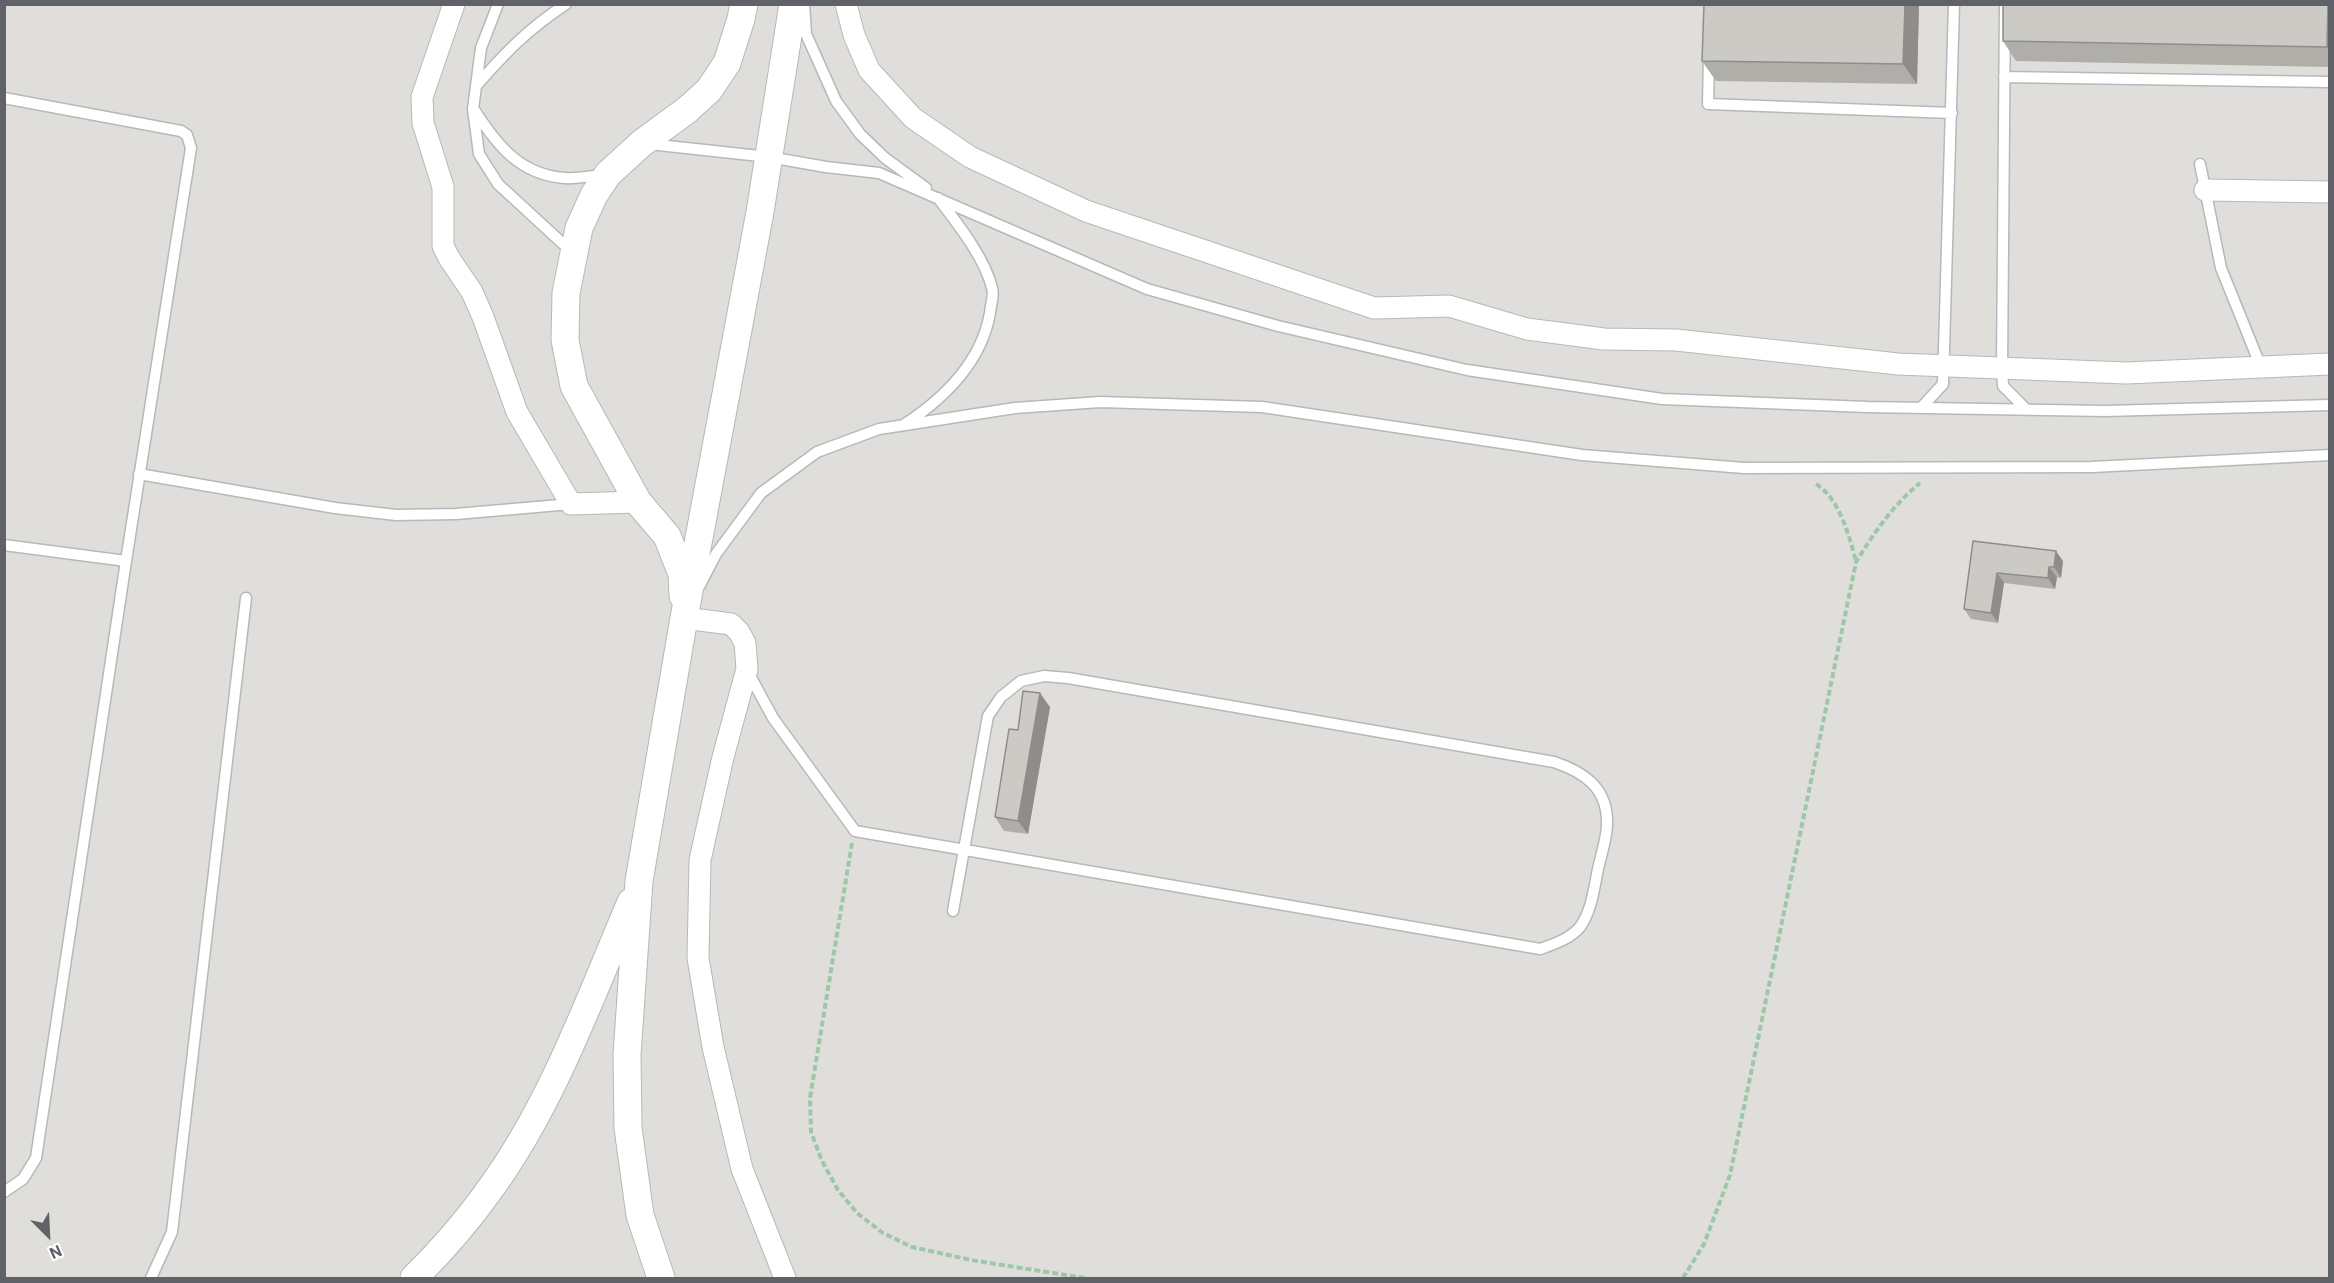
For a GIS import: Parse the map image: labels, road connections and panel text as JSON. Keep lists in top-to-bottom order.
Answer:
{
  "north": "bottom right"
}
